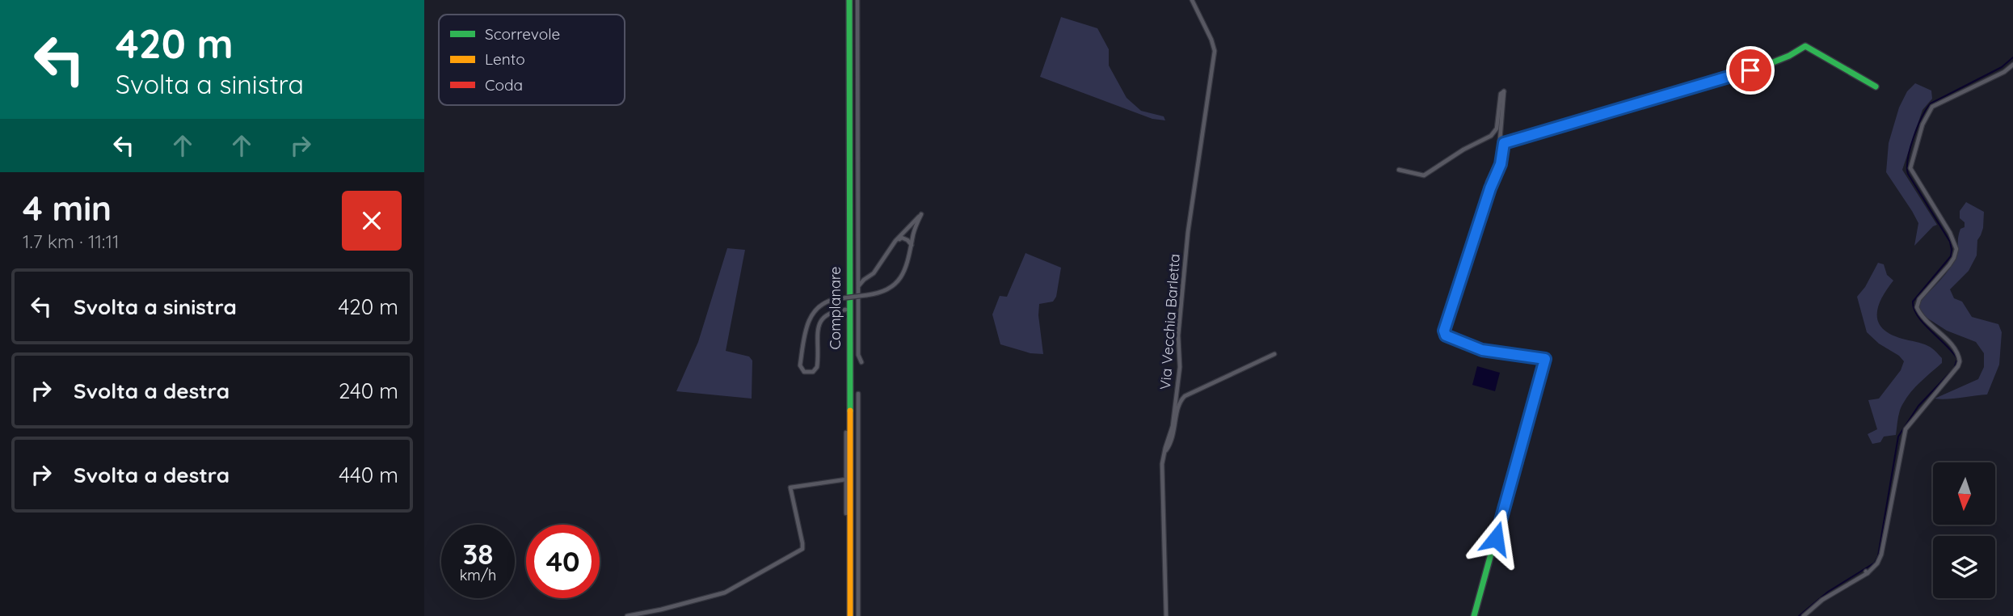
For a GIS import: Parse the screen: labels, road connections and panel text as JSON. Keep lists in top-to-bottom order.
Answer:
{
  "streets": {
    "street": ["Complanare", "Via Vecchia Barletta"]
  },
  "legend": ["Scorrevole", "Lento", "Coda"],
  "north": "bottom",
  "page": {
    "turn": ["420 m", "Svolta a sinistra"],
    "heading": ["4 min", "1.7 km · 11:11"],
    "list": [
      {
        "name": "Svolta a sinistra",
        "value": "420 m"
      },
      {
        "name": "Svolta a destra",
        "value": "240 m"
      },
      {
        "name": "Svolta a destra",
        "value": "440 m"
      }
    ],
    "speed": "38 km/h",
    "limit": "40"
  }
}
